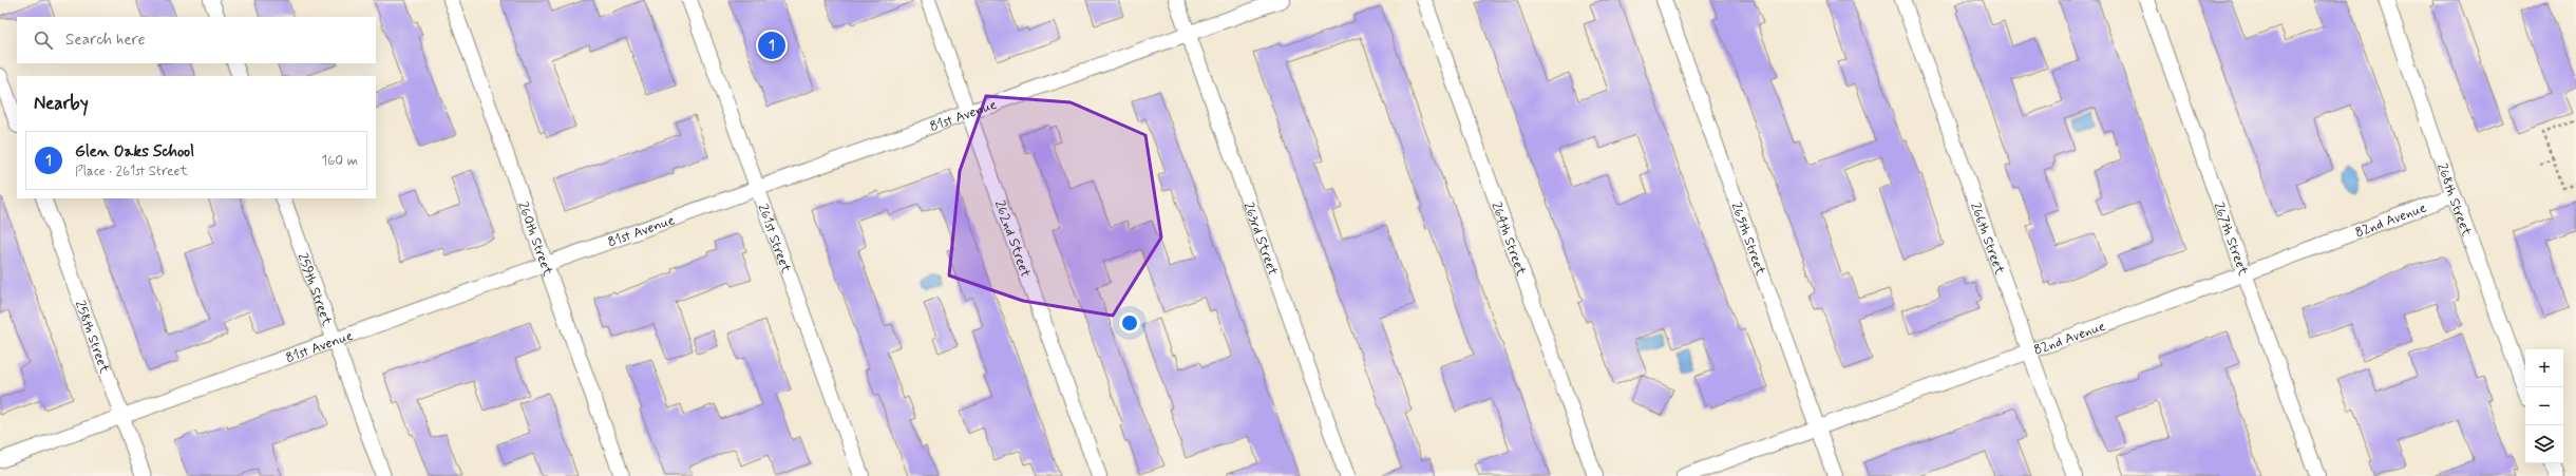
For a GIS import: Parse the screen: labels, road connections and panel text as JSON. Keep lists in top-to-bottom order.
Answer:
{
  "streets": {
    "street": [
      "81st Avenue",
      "268th Street",
      "82nd Avenue",
      "263rd Street",
      "266th Street",
      "260th Street",
      "261st Street",
      "262nd Street",
      "264th Street",
      "265th Street",
      "267th Street",
      "259th Street",
      "258th Street"
    ]
  },
  "crossings": [
    ["81st Avenue", "263rd Street"],
    ["81st Avenue", "260th Street"],
    ["81st Avenue", "261st Street"],
    ["81st Avenue", "262nd Street"],
    ["81st Avenue", "259th Street"],
    ["81st Avenue", "258th Street"],
    ["268th Street", "82nd Avenue"],
    ["82nd Avenue", "266th Street"],
    ["82nd Avenue", "265th Street"],
    ["82nd Avenue", "267th Street"]
  ],
  "page": {
    "search": "Search here",
    "pins": "1",
    "heading": "Nearby",
    "list": [
      {
        "mark": "1",
        "name": "Glen Oaks School",
        "note": "Place · 261st Street",
        "value": "160 m"
      }
    ],
    "map_buttons": ["+", "−"]
  }
}
